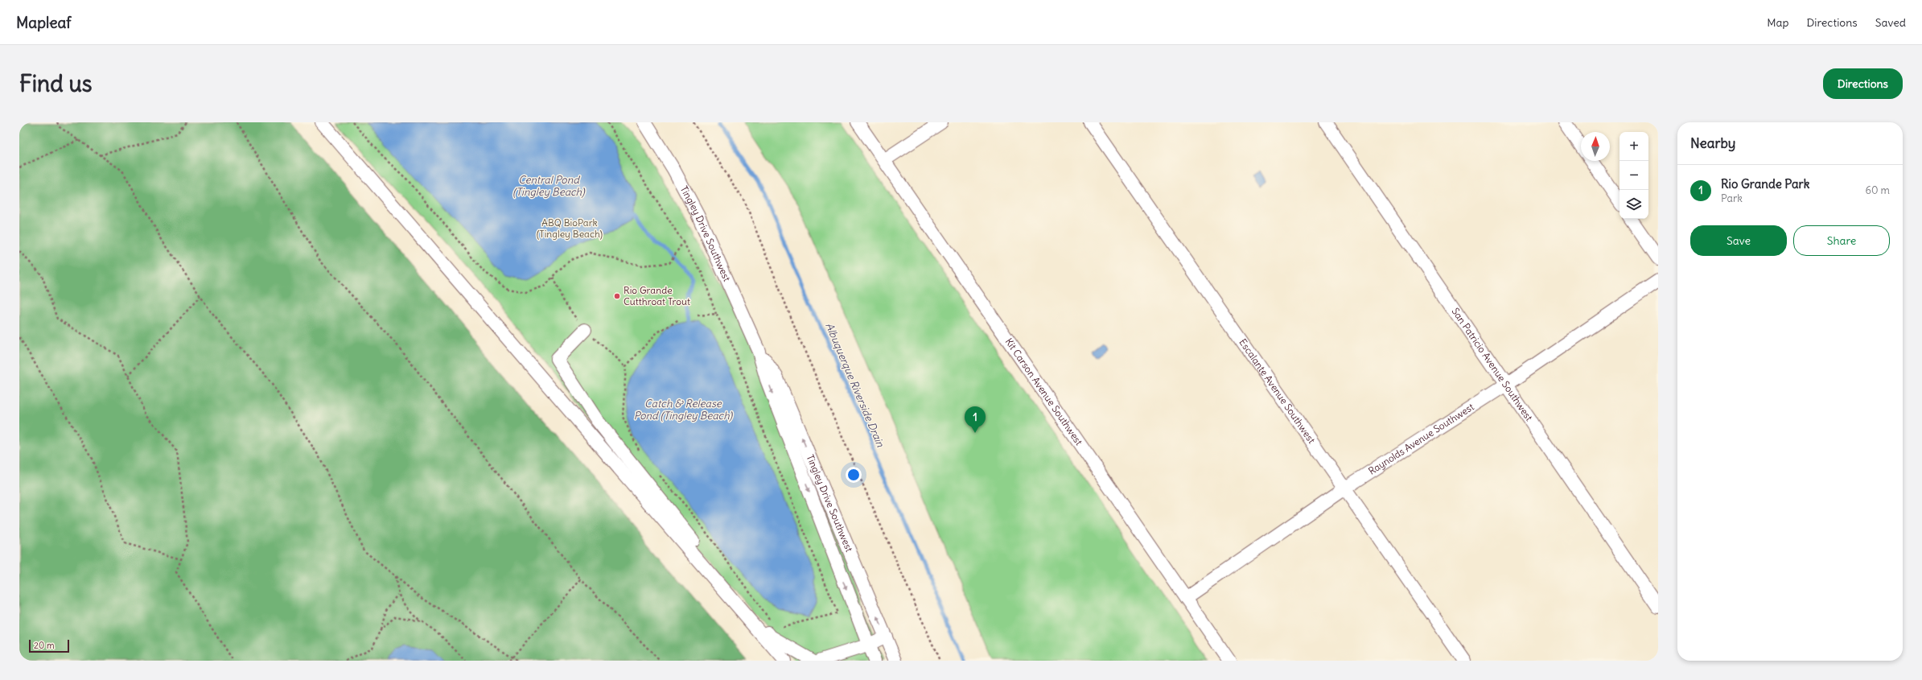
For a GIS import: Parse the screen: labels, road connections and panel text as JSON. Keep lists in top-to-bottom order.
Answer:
{
  "streets": {
    "street": [
      "Tingley Drive Southwest",
      "San Patricio Avenue Southwest",
      "Escalante Avenue Southwest",
      "Kit Carson Avenue Southwest",
      "Raynolds Avenue Southwest"
    ]
  },
  "crossings": [
    ["San Patricio Avenue Southwest", "Raynolds Avenue Southwest"],
    ["Escalante Avenue Southwest", "Raynolds Avenue Southwest"],
    ["Kit Carson Avenue Southwest", "Raynolds Avenue Southwest"]
  ],
  "water": ["Central Pond (Tingley Beach)", "Albuquerque Riverside Drain", "Catch & Release Pond (Tingley Beach)"],
  "parks": ["ABQ BioPark (Tingley Beach)"],
  "places": ["Rio Grande Cutthroat Trout"],
  "scale_bar": "20 m",
  "north": "top",
  "page": {
    "header": "Mapleaf",
    "nav": ["Map", "Directions", "Saved"],
    "buttons": [
      "Directions",
      ["Save", "Share"]
    ],
    "title": "Find us",
    "heading": "Nearby",
    "map_buttons": ["+", "−"],
    "list": [
      {
        "mark": "1",
        "name": "Rio Grande Park",
        "note": "Park",
        "value": "60 m"
      }
    ],
    "pins": "1",
    "scale": "20 m"
  }
}
